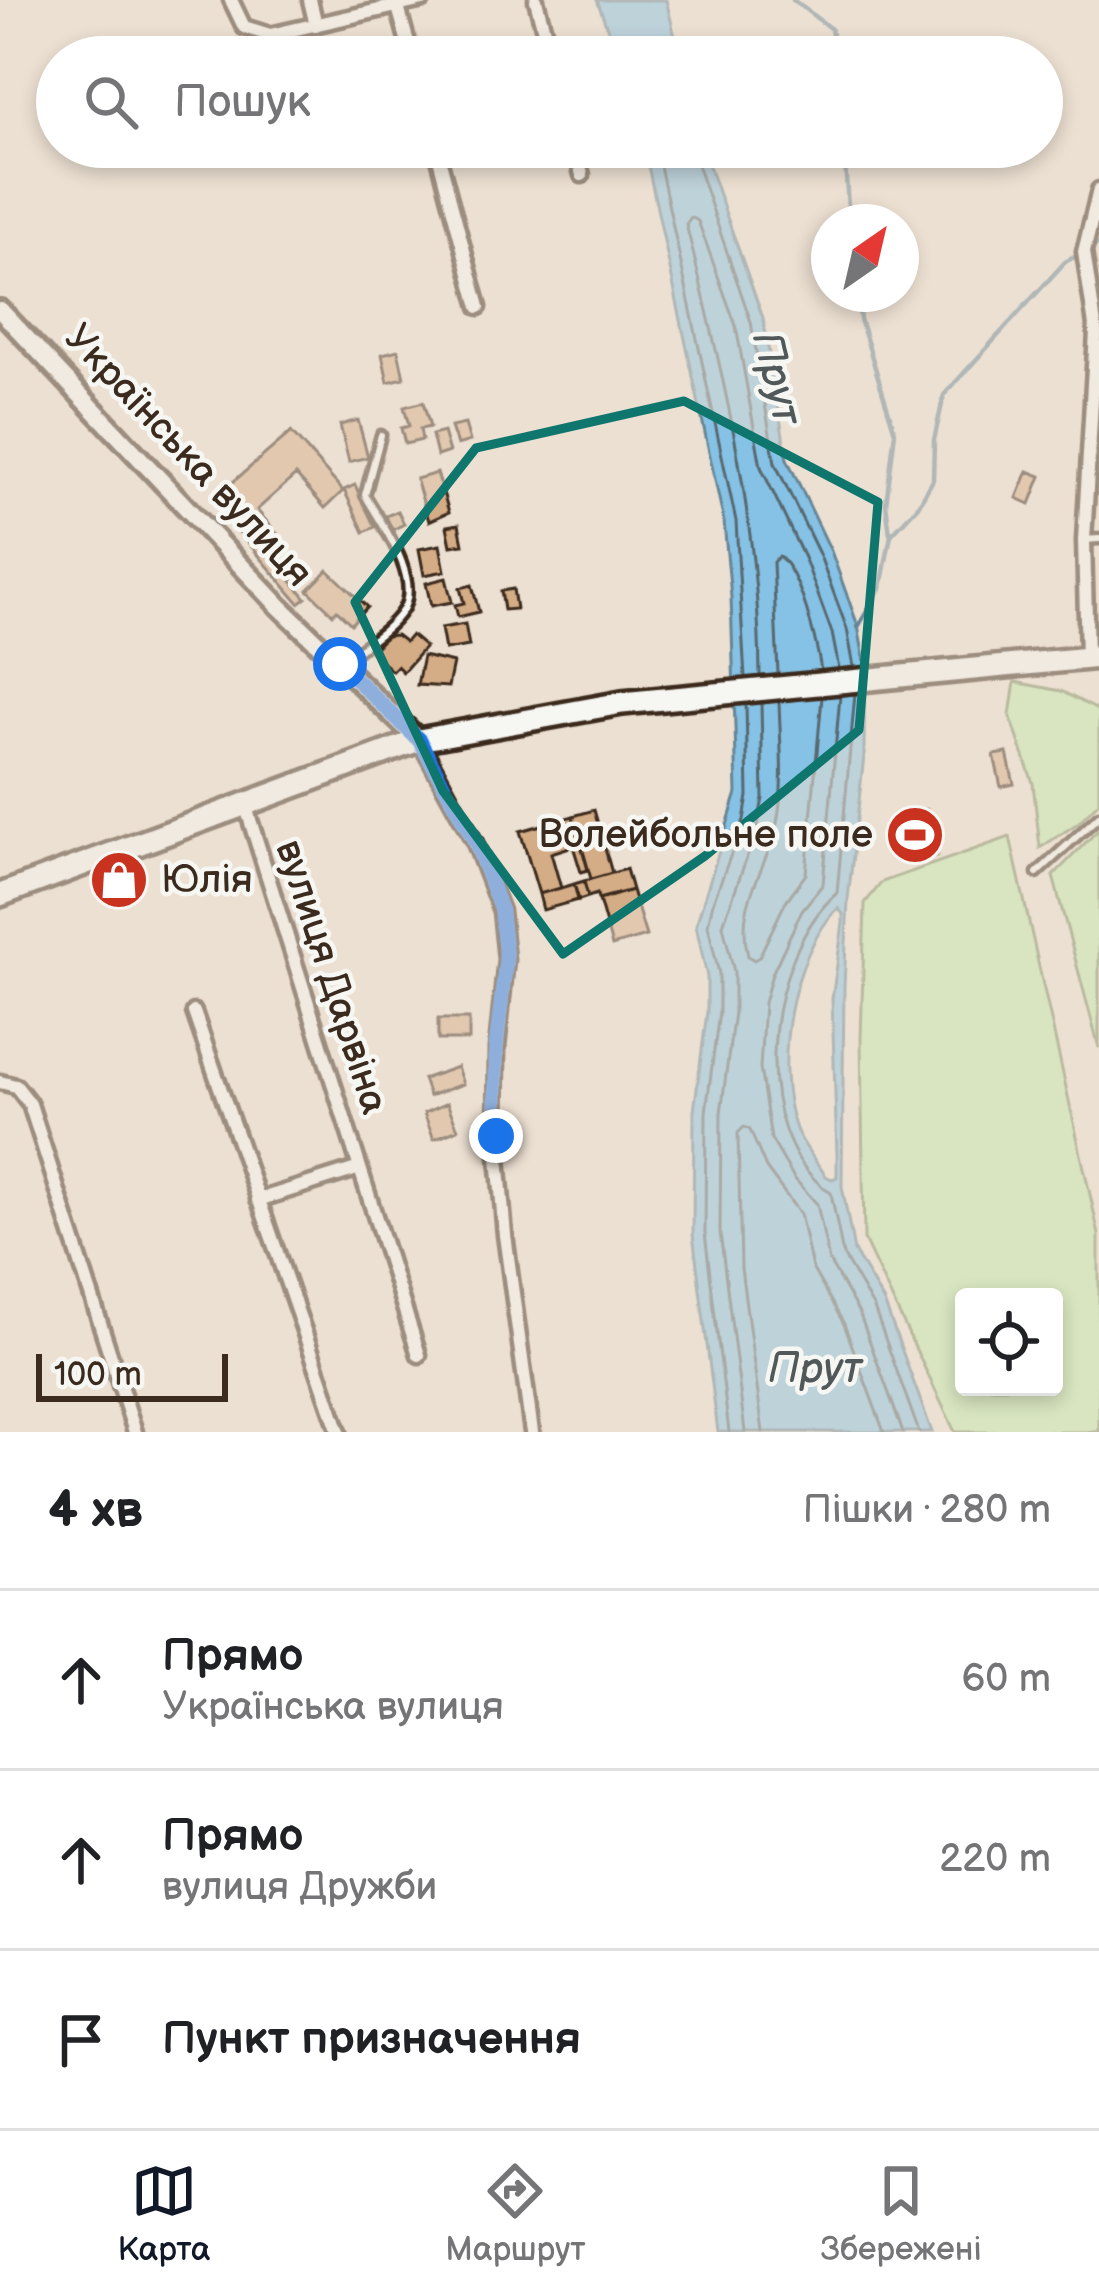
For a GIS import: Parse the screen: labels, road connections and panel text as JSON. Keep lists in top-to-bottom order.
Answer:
{
  "streets": {
    "street": ["Українська вулиця", "вулиця Дарвіна"]
  },
  "water": ["Прут"],
  "places": {
    "sports": ["Волейбольне поле"],
    "shop": ["Юлія"]
  },
  "scale_bar": "100 m",
  "north": "top right",
  "page": {
    "search": "Пошук",
    "scale": "100 m",
    "heading": ["4 хв", "Пішки · 280 m"],
    "list": [
      ["Прямо", "Українська вулиця", "60 m"],
      ["Прямо", "вулиця Дружби", "220 m"],
      "Пункт призначення"
    ],
    "nav": ["Карта", "Маршрут", "Збережені"]
  }
}
